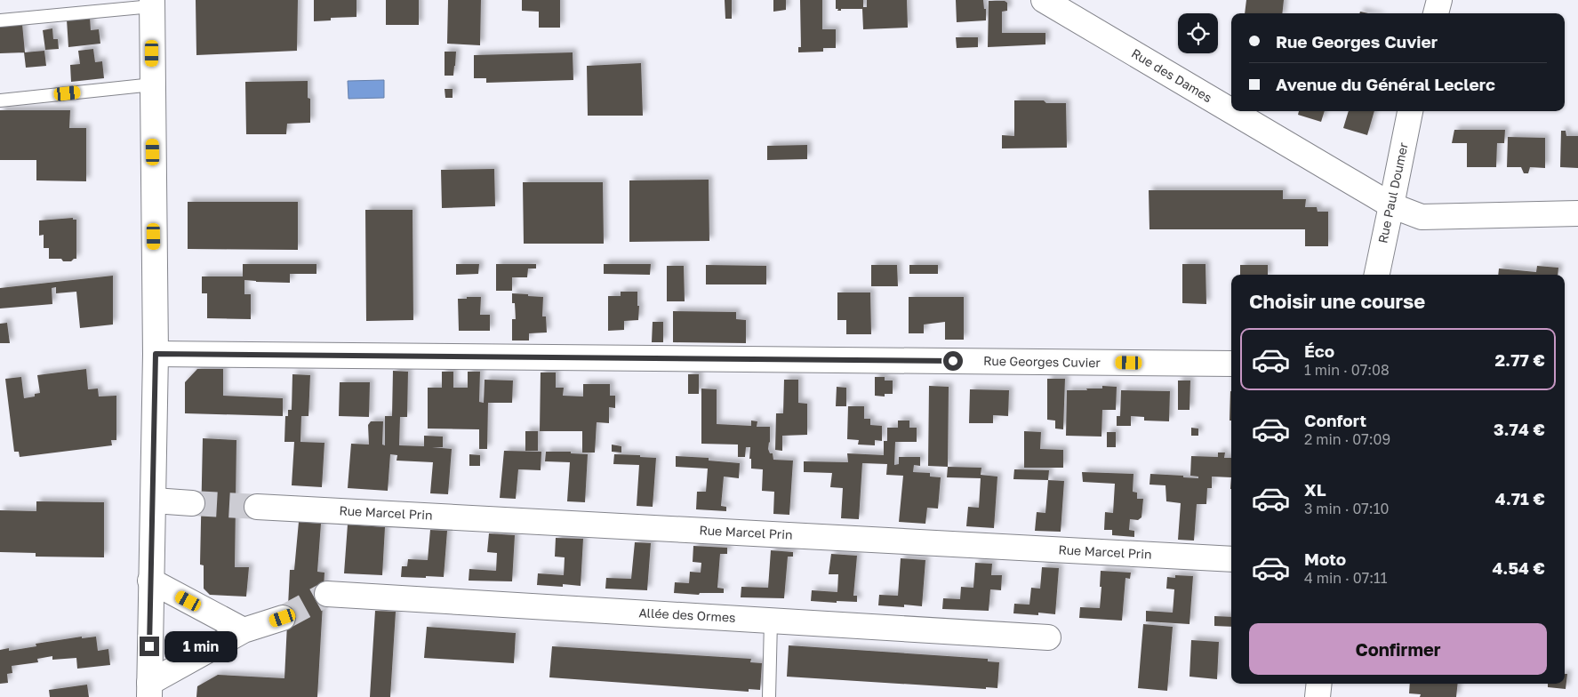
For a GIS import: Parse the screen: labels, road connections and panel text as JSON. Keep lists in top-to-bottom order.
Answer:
{
  "streets": {
    "street": [
      "Rue des Dames",
      "Rue Paul Doumer",
      "Rue Georges Cuvier",
      "Rue Marcel Prin",
      "Allée des Ormes"
    ]
  },
  "crossings": [
    ["Rue des Dames", "Rue Paul Doumer"]
  ],
  "page": {
    "banner": ["Rue Georges Cuvier", "Avenue du Général Leclerc"],
    "heading": "Choisir une course",
    "list": [
      {
        "name": "Éco",
        "note": "1 min · 07:08",
        "value": "2.77 €"
      },
      {
        "name": "Confort",
        "note": "2 min · 07:09",
        "value": "3.74 €"
      },
      {
        "name": "XL",
        "note": "3 min · 07:10",
        "value": "4.71 €"
      },
      {
        "name": "Moto",
        "note": "4 min · 07:11",
        "value": "4.54 €"
      }
    ],
    "buttons": "Confirmer",
    "bubble": "1 min"
  }
}
